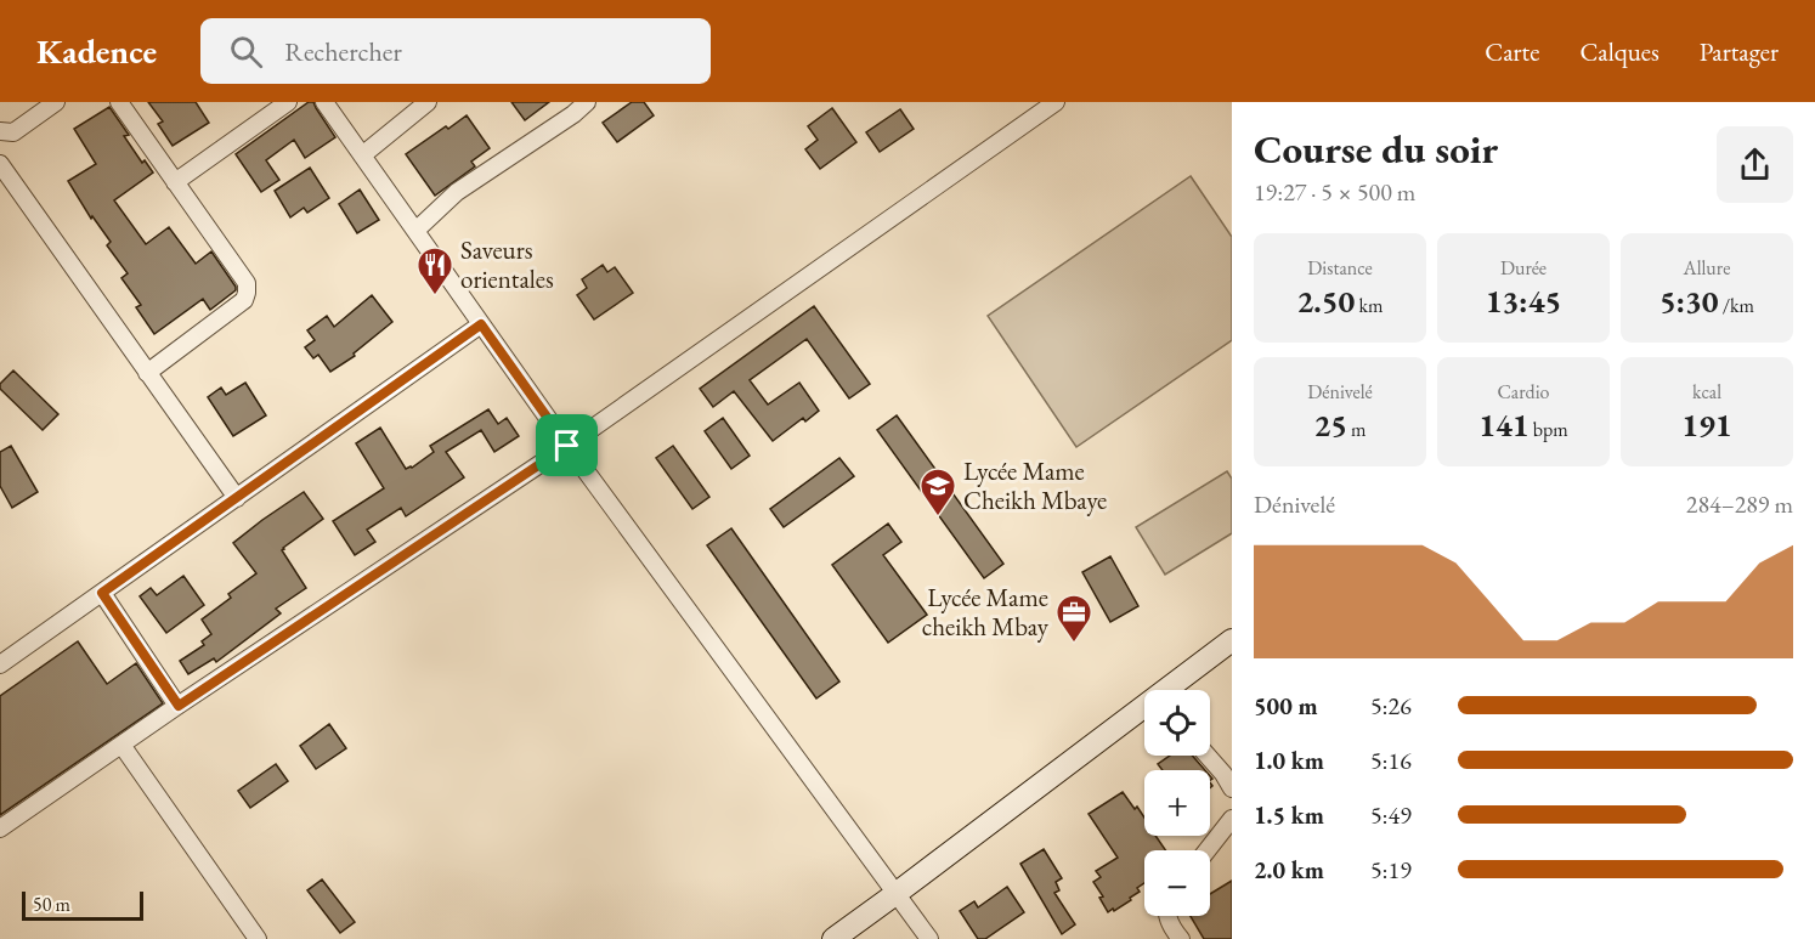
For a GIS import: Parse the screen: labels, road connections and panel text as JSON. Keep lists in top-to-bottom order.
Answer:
{
  "places": {
    "restaurant": ["Saveurs orientales"],
    "school or university": ["Lycée Mame Cheikh Mbaye"],
    "office": ["Lycée Mame cheikh Mbay"]
  },
  "scale_bar": "50 m",
  "page": {
    "header": "Kadence",
    "search": "Rechercher",
    "nav": ["Carte", "Calques", "Partager"],
    "heading": ["Course du soir", "19:27 · 5 × 500 m"],
    "stats": [
      ["Distance", "2.50 km"],
      ["Durée", "13:45"],
      ["Allure", "5:30 /km"],
      ["Dénivelé", "25 m"],
      ["Cardio", "141 bpm"],
      ["kcal", "191"]
    ],
    "chart": ["Dénivelé", "284–289 m"],
    "list": [
      {
        "name": "500 m",
        "note": "5:26"
      },
      {
        "name": "1.0 km",
        "note": "5:16"
      },
      {
        "name": "1.5 km",
        "note": "5:49"
      },
      {
        "name": "2.0 km",
        "note": "5:19"
      }
    ],
    "map_buttons": ["+", "−"],
    "scale": "50 m"
  }
}
